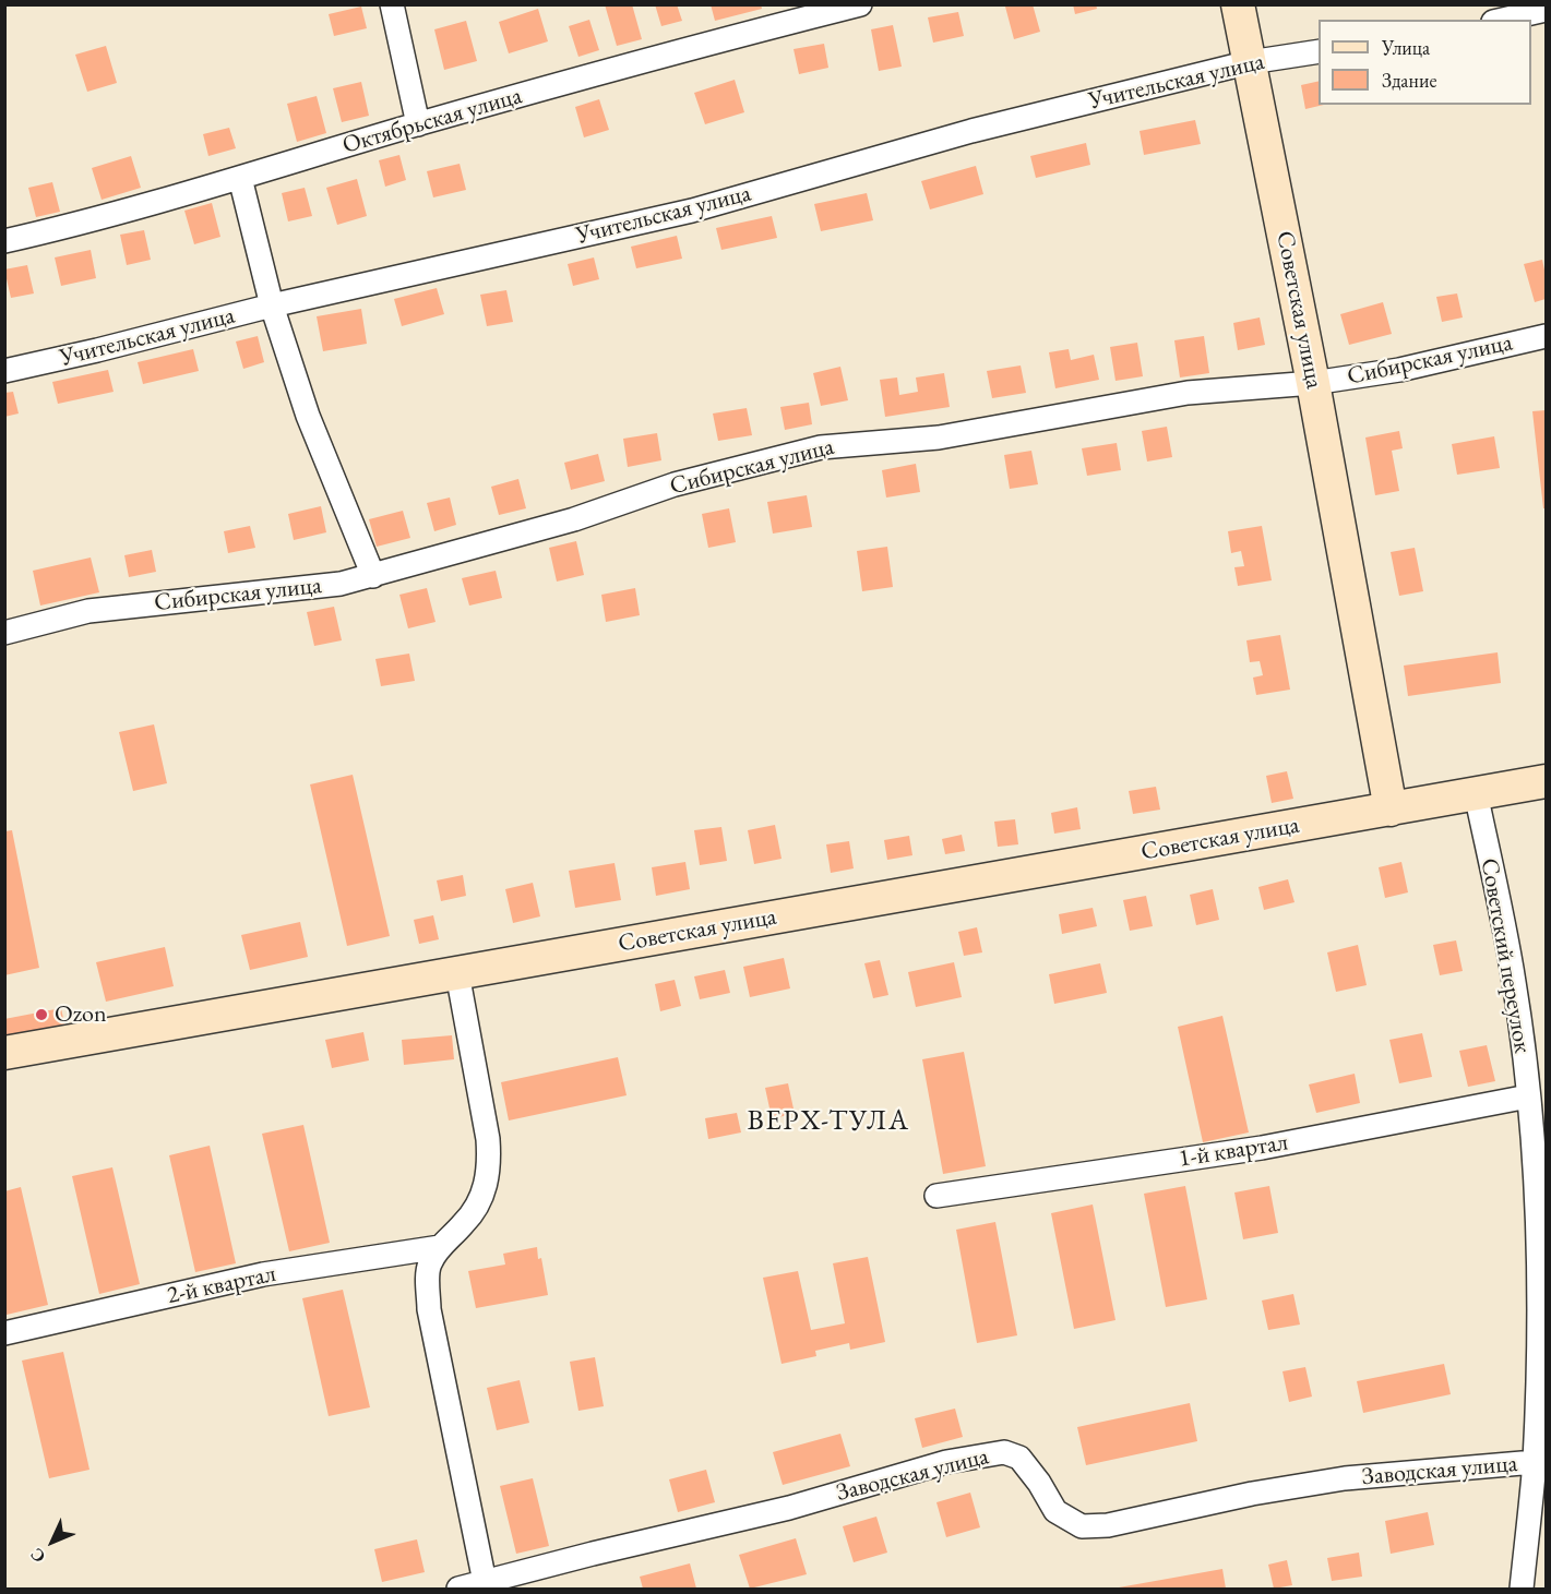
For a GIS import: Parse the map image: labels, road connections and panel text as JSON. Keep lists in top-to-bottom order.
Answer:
{
  "streets": {
    "main road": ["Советская улица"],
    "street": [
      "Учительская улица",
      "Октябрьская улица",
      "Сибирская улица",
      "Советский переулок",
      "1-й квартал",
      "2-й квартал",
      "Заводская улица"
    ]
  },
  "crossings": [
    ["Учительская улица", "Советская улица"],
    ["Советская улица", "Сибирская улица"],
    ["Советская улица", "Советский переулок"],
    ["Советский переулок", "1-й квартал"],
    ["Советский переулок", "Заводская улица"]
  ],
  "districts": ["ВЕРХ-ТУЛА"],
  "places": ["Ozon"],
  "legend": ["Улица", "Здание"],
  "north": "bottom left"
}
